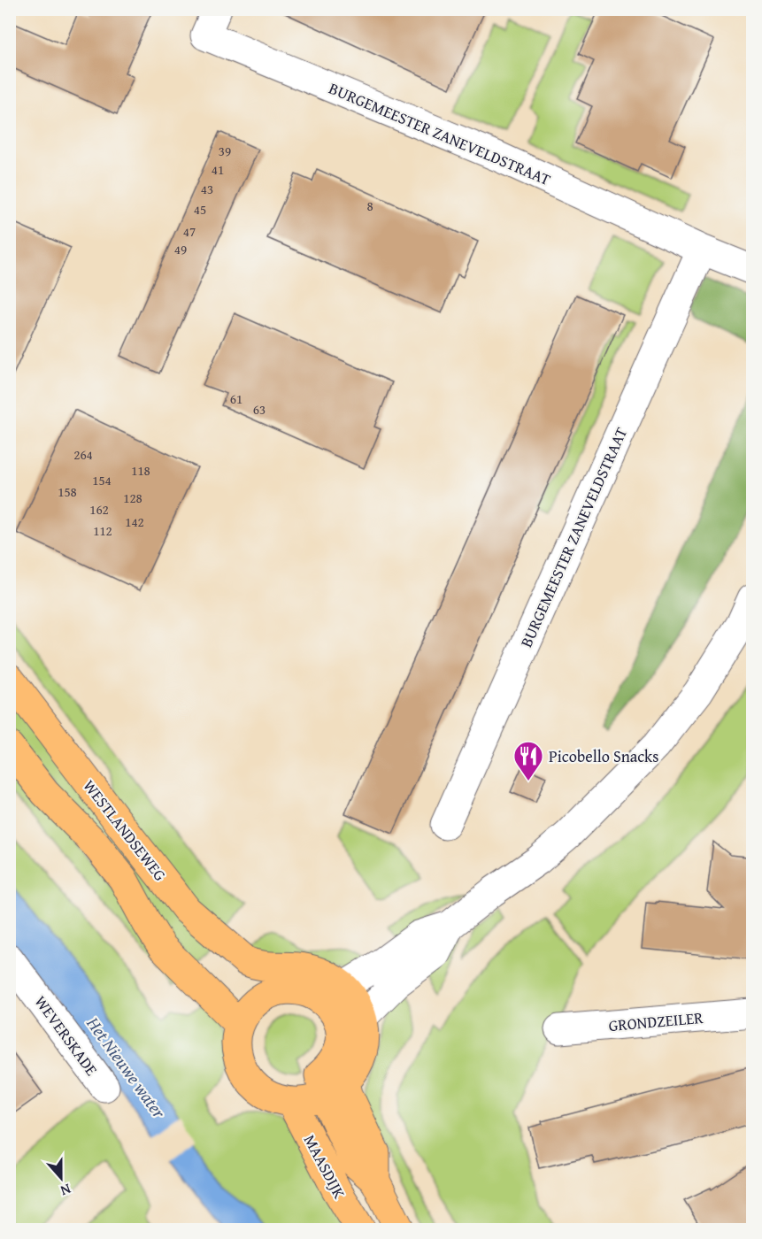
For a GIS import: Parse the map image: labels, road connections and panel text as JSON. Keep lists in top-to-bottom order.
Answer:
{
  "streets": {
    "main road": ["WESTLANDSEWEG", "MAASDIJK"],
    "street": ["BURGEMEESTER ZANEVELDSTRAAT", "GRONDZEILER", "WEVERSKADE"]
  },
  "water": ["Het Nieuwe water"],
  "places": {
    "restaurant": ["Picobello Snacks"]
  },
  "house_numbers": [
    "39",
    "41",
    "43",
    "8",
    "45",
    "47",
    "49",
    "61",
    "63",
    "264",
    "118",
    "154",
    "158",
    "128",
    "162",
    "142",
    "112"
  ],
  "north": "bottom"
}
